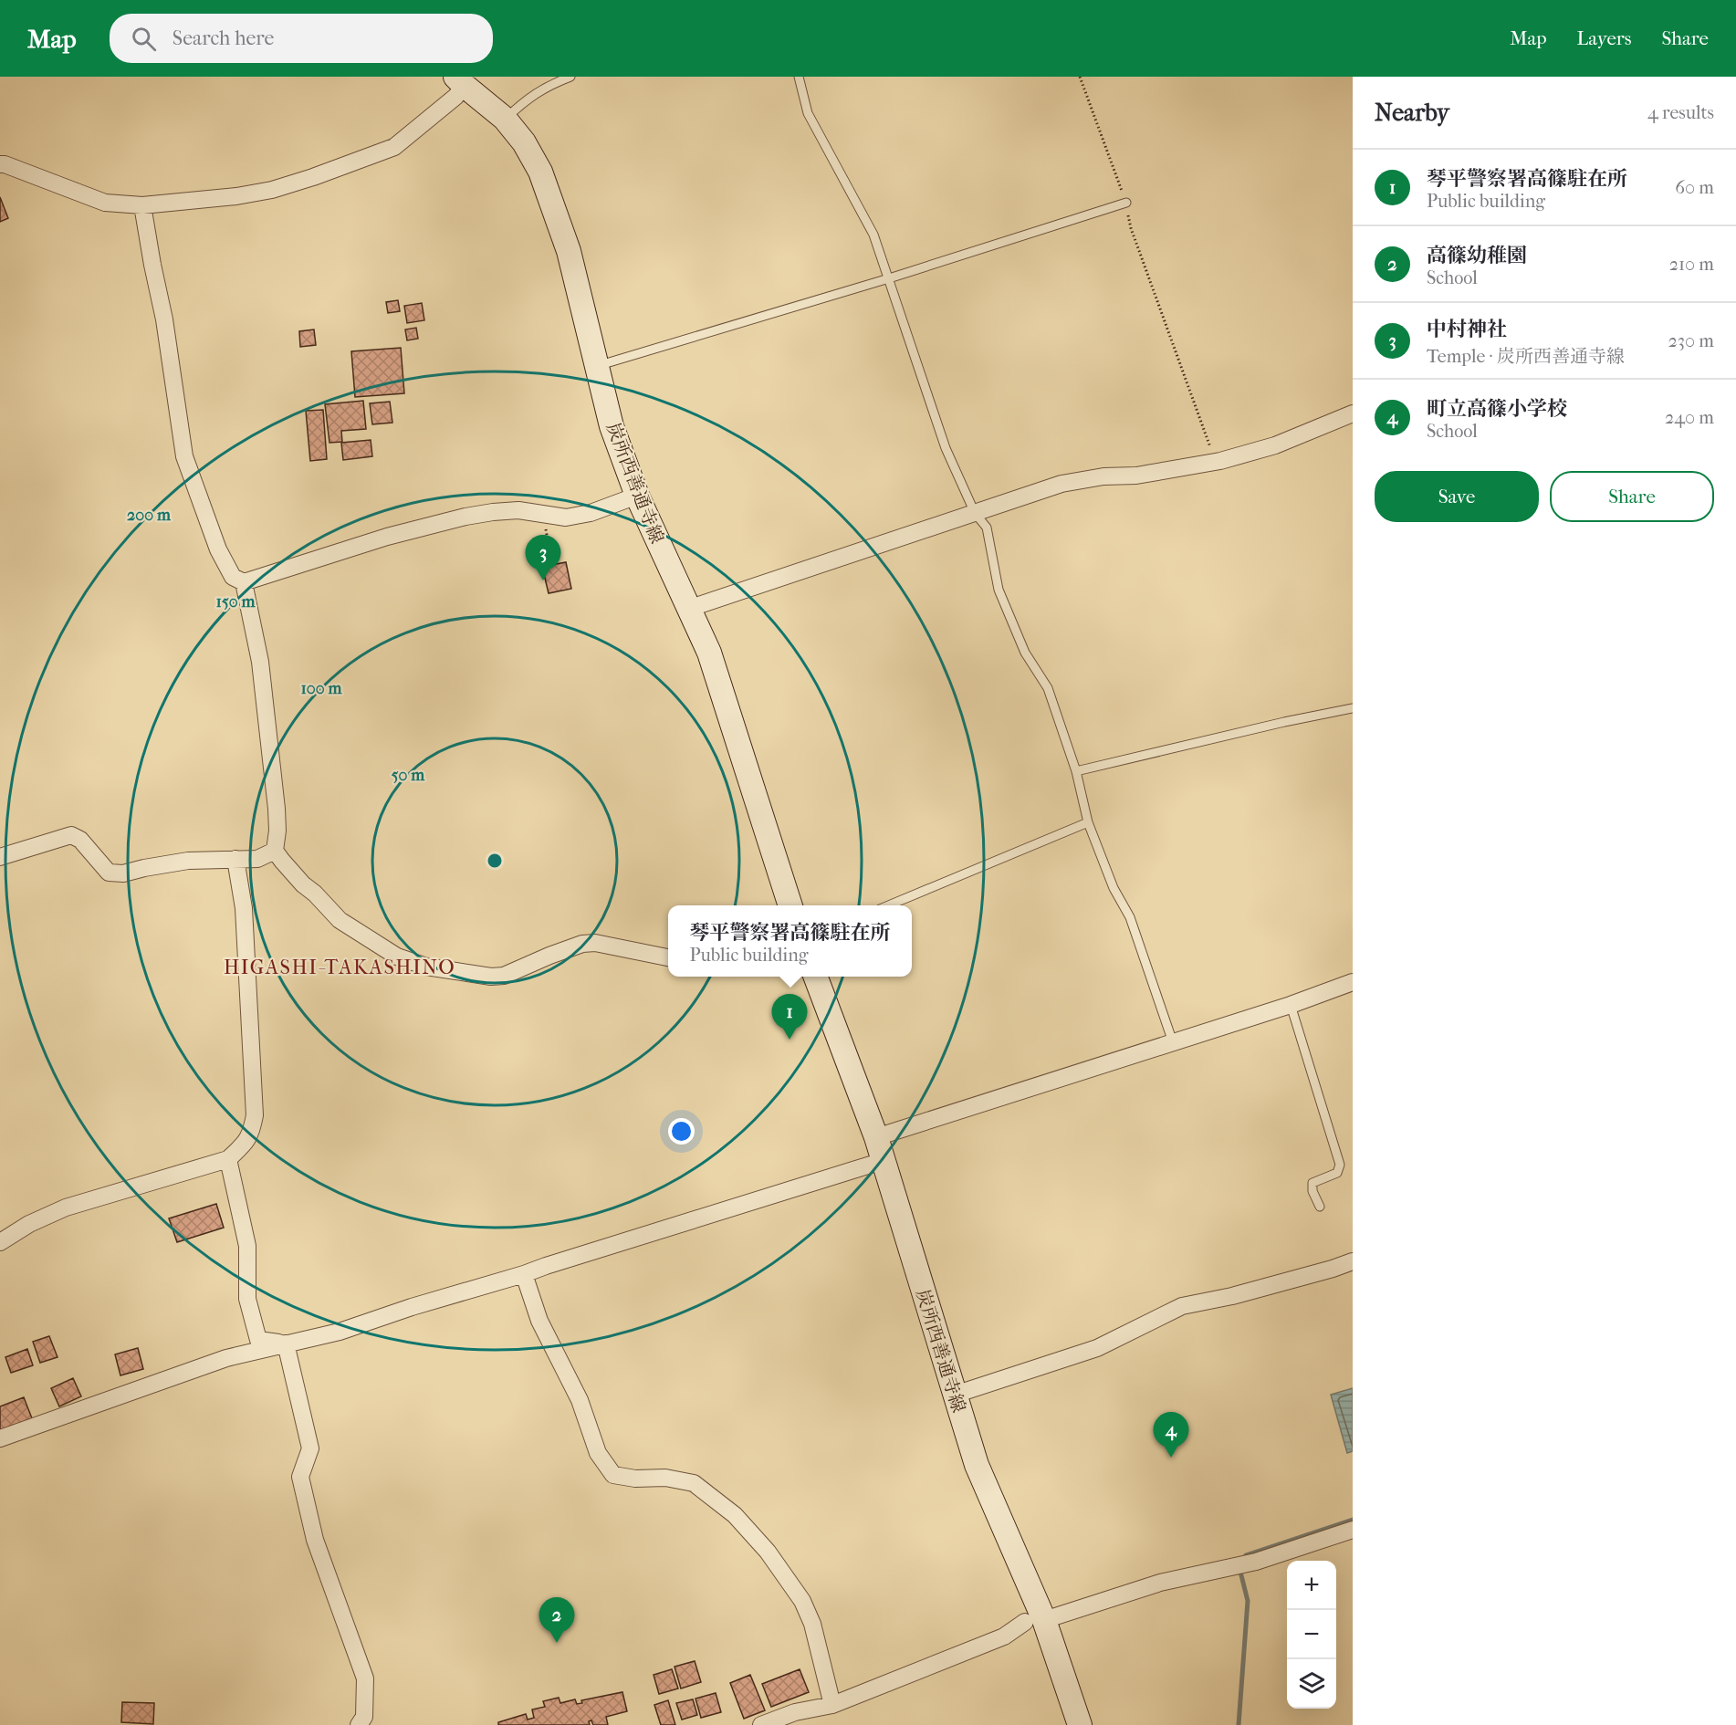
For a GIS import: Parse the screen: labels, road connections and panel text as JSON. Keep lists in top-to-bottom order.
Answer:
{
  "streets": {
    "main road": ["炭所西善通寺線"]
  },
  "districts": ["HIGASHI-TAKASHINO"],
  "page": {
    "header": "Map",
    "search": "Search here",
    "nav": ["Map", "Layers", "Share"],
    "heading": ["Nearby", "4 results"],
    "list": [
      {
        "mark": "1",
        "name": "琴平警察署高篠駐在所",
        "note": "Public building",
        "value": "60 m"
      },
      {
        "mark": "2",
        "name": "高篠幼稚園",
        "note": "School",
        "value": "210 m"
      },
      {
        "mark": "3",
        "name": "中村神社",
        "note": "Temple · 炭所西善通寺線",
        "value": "230 m"
      },
      {
        "mark": "4",
        "name": "町立高篠小学校",
        "note": "School",
        "value": "240 m"
      }
    ],
    "buttons": ["Save", "Share"],
    "pins": [
      "3",
      "1",
      "4",
      "2"
    ],
    "popup": ["琴平警察署高篠駐在所", "Public building"],
    "map_buttons": ["+", "−"]
  },
  "rings": [
    "200 m",
    "150 m",
    "100 m",
    "50 m"
  ]
}
